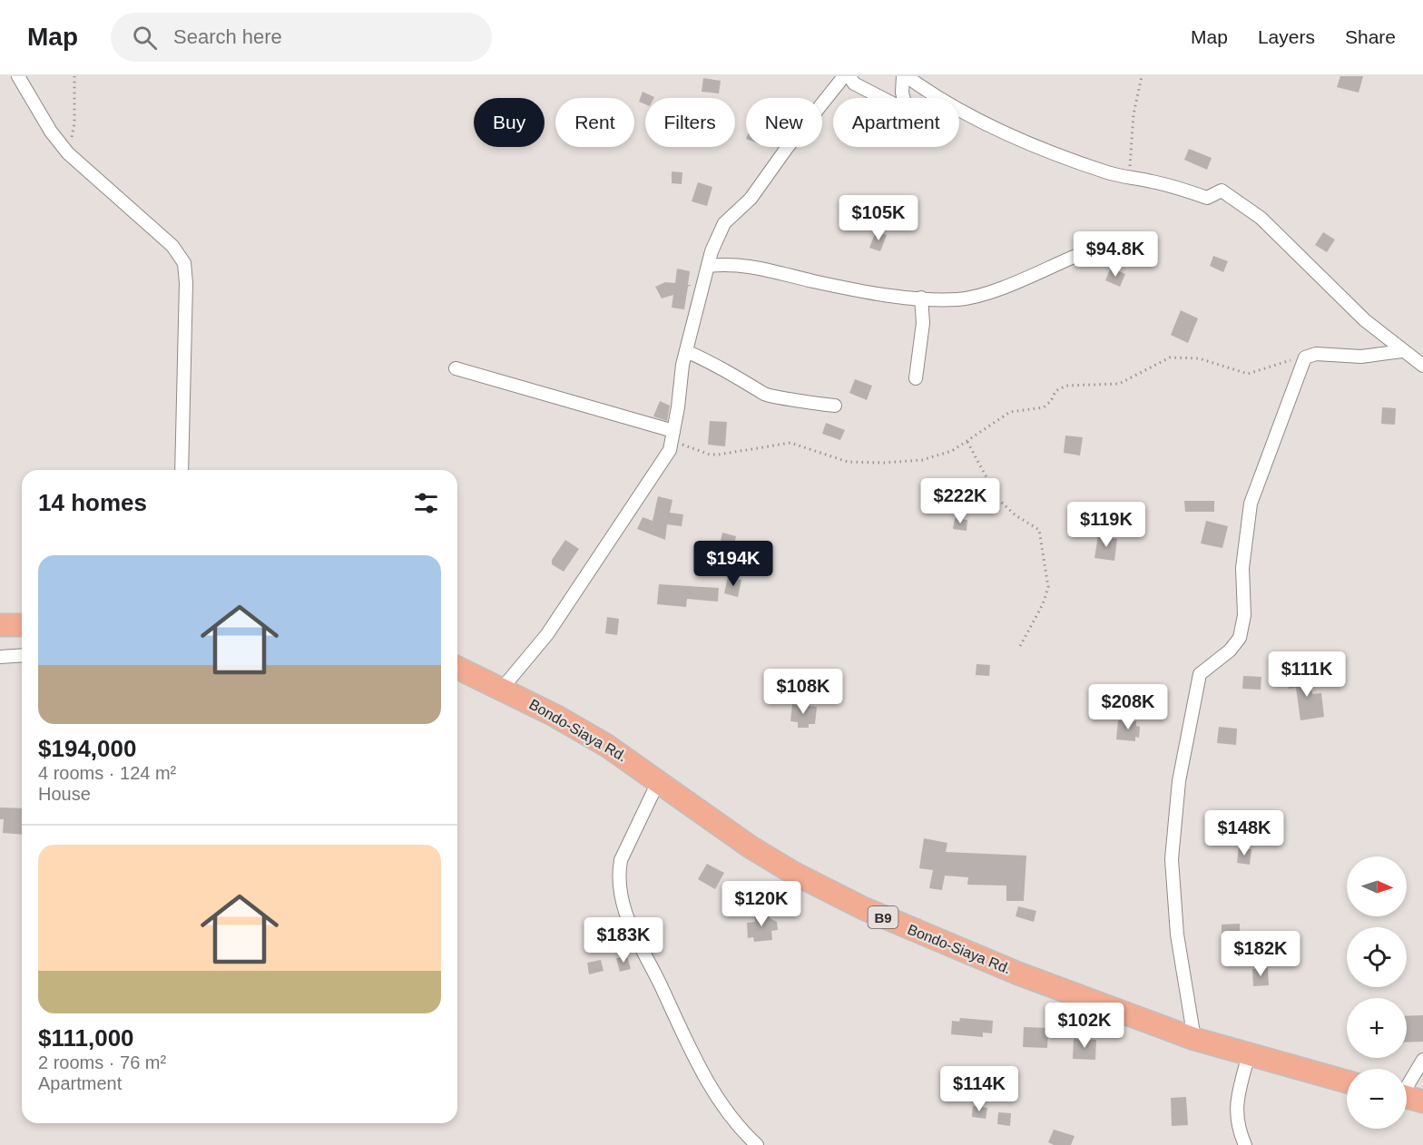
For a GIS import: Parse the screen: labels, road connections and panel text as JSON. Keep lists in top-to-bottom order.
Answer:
{
  "streets": {
    "highway": ["Bondo-Siaya Rd.", "B9"]
  },
  "north": "right",
  "page": {
    "header": "Map",
    "search": "Search here",
    "nav": ["Map", "Layers", "Share"],
    "chip": [
      "Buy",
      "Rent",
      "Filters",
      "New",
      "Apartment"
    ],
    "price": [
      "$105K",
      "$94.8K",
      "$222K",
      "$119K",
      "$194K",
      "$111K",
      "$108K",
      "$208K",
      "$148K",
      "$120K",
      "$183K",
      "$182K",
      "$102K",
      "$114K"
    ],
    "heading": "14 homes",
    "list": [
      {
        "name": "$194,000",
        "note": "4 rooms · 124 m² · House"
      },
      {
        "name": "$111,000",
        "note": "2 rooms · 76 m² · Apartment"
      }
    ],
    "map_buttons": ["+", "−"]
  }
}
